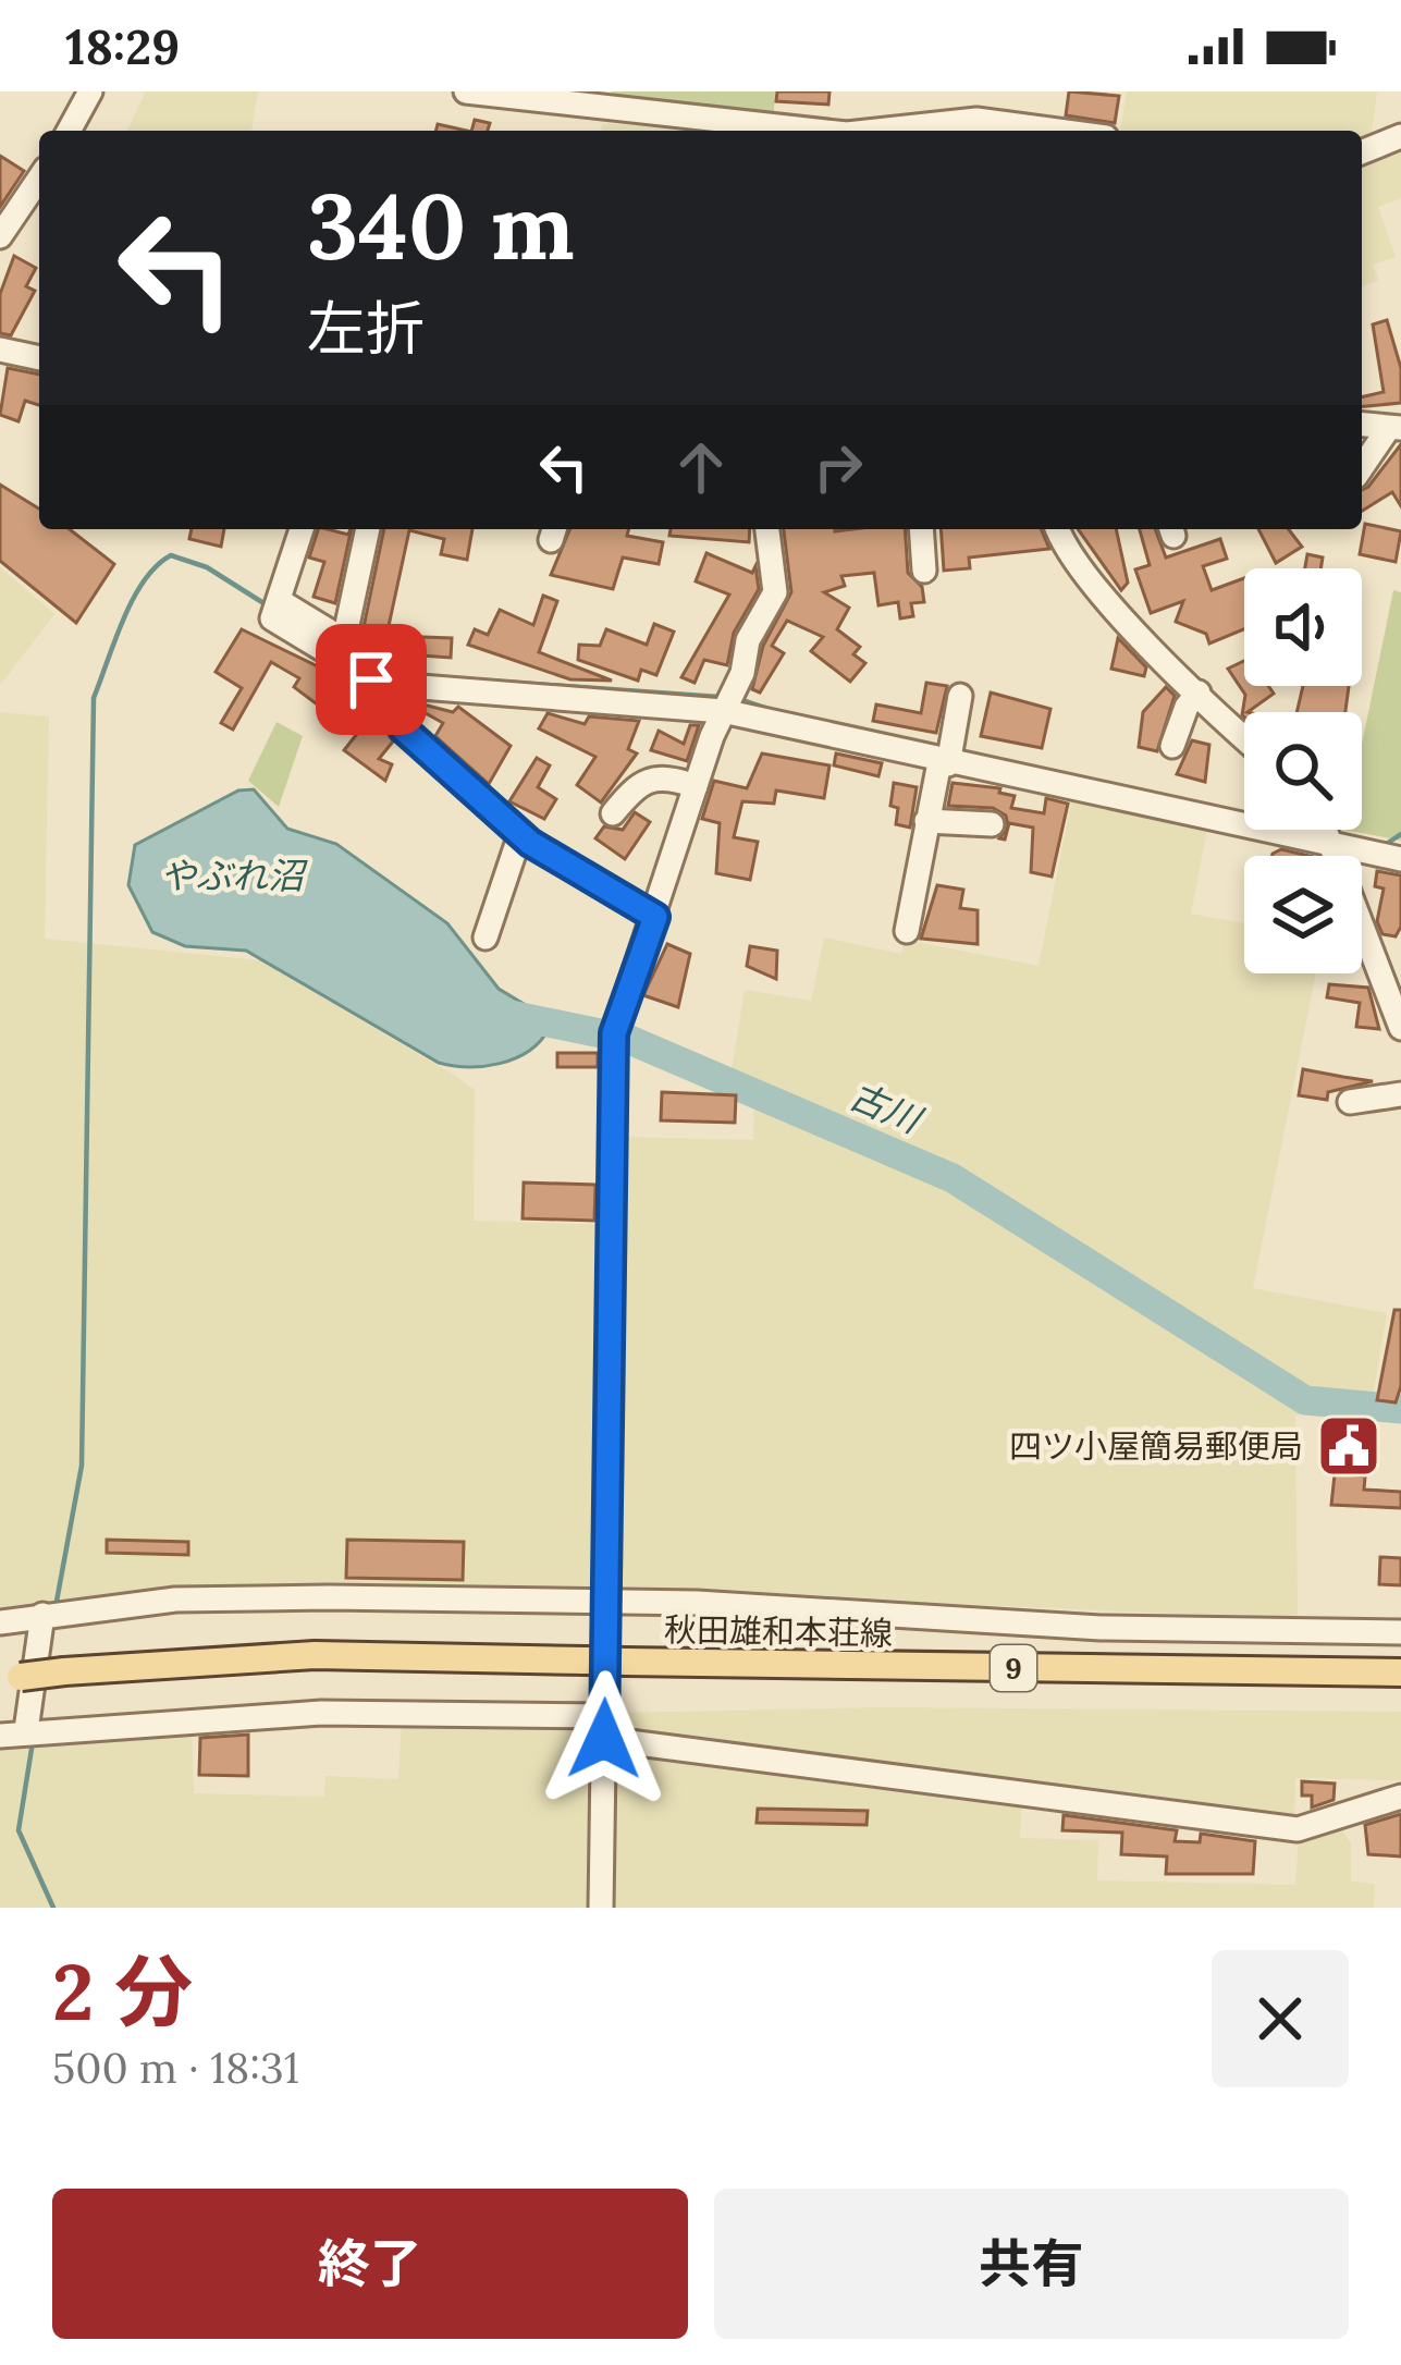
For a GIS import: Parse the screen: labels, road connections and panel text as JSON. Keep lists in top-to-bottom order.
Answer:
{
  "streets": {
    "main road": ["秋田雄和本荘線", "9"]
  },
  "water": ["やぶれ沼", "古川"],
  "places": {
    "public building": ["四ツ小屋簡易郵便局"]
  },
  "page": {
    "status": "18:29",
    "turn": ["340 m", "左折"],
    "heading": ["2 分", "500 m · 18:31"],
    "buttons": ["終了", "共有"]
  }
}
